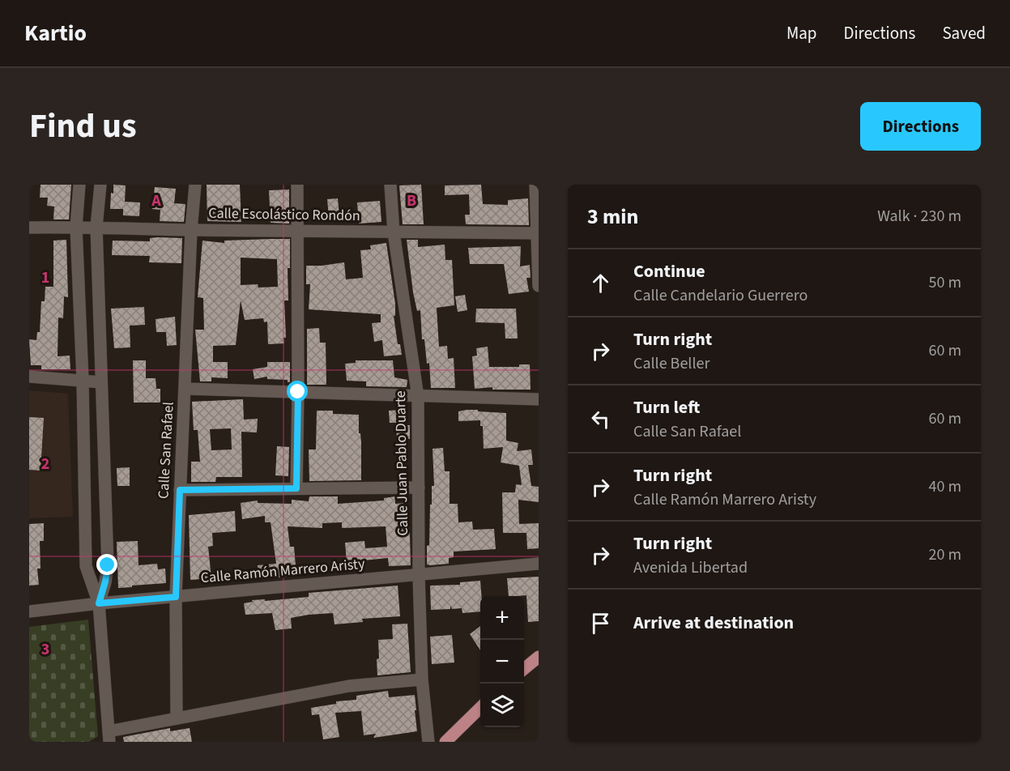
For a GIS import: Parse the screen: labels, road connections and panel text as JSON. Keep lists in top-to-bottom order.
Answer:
{
  "streets": {
    "street": [
      "Calle Escolástico Rondón",
      "Calle San Rafael",
      "Calle Juan Pablo Duarte",
      "Calle Ramón Marrero Aristy"
    ]
  },
  "crossings": [
    ["Calle Escolástico Rondón", "Calle San Rafael"],
    ["Calle Escolástico Rondón", "Calle Juan Pablo Duarte"],
    ["Calle San Rafael", "Calle Ramón Marrero Aristy"],
    ["Calle Juan Pablo Duarte", "Calle Ramón Marrero Aristy"]
  ],
  "page": {
    "header": "Kartio",
    "nav": ["Map", "Directions", "Saved"],
    "title": "Find us",
    "buttons": "Directions",
    "heading": ["3 min", "Walk · 230 m"],
    "list": [
      ["Continue", "Calle Candelario Guerrero", "50 m"],
      ["Turn right", "Calle Beller", "60 m"],
      ["Turn left", "Calle San Rafael", "60 m"],
      ["Turn right", "Calle Ramón Marrero Aristy", "40 m"],
      ["Turn right", "Avenida Libertad", "20 m"],
      "Arrive at destination"
    ],
    "map_buttons": ["+", "−"]
  },
  "grid": {
    "columns": ["A", "B"],
    "rows": ["1", "2", "3"]
  }
}
